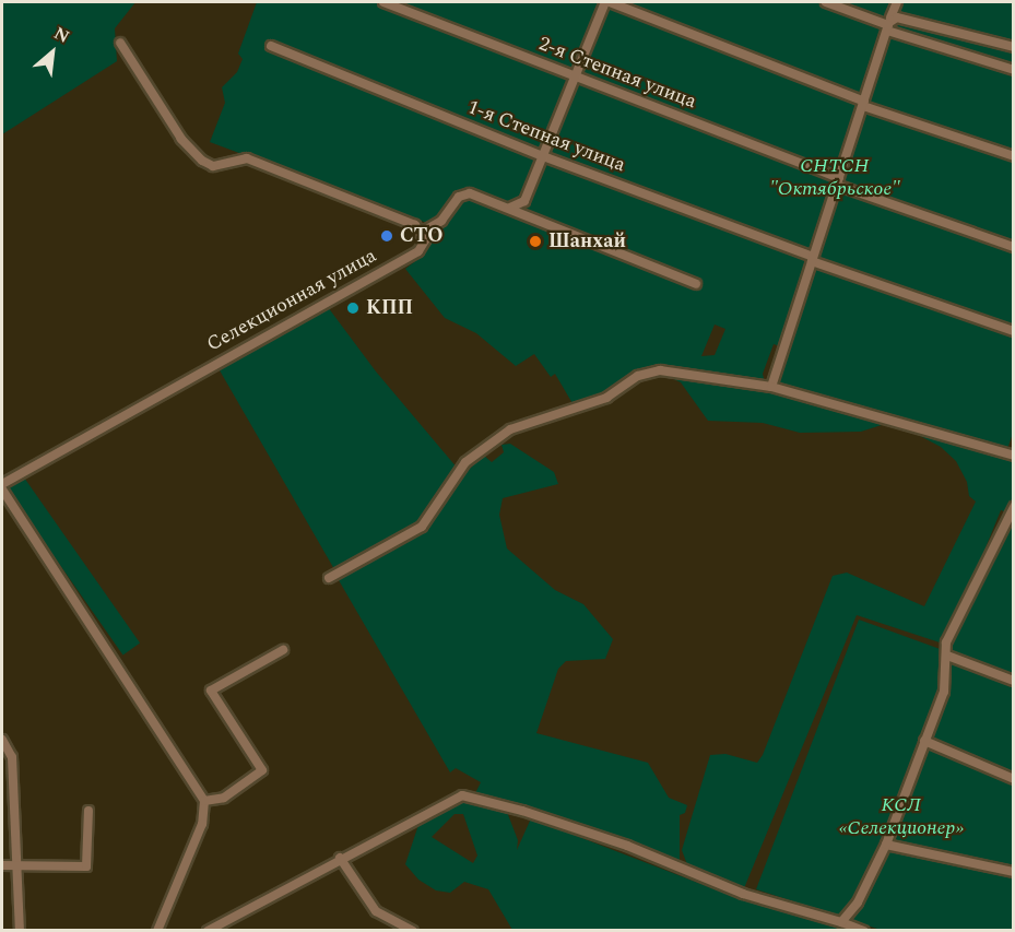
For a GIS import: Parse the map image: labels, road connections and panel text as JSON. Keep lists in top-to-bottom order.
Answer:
{
  "streets": {
    "street": ["2-я Степная улица", "1-я Степная улица", "Селекционная улица"]
  },
  "parks": ["СНТСН \"Октябрьское\"", "КСЛ «Селекционер»"],
  "places": ["СТО", "Шанхай", "КПП"],
  "north": "top right"
}
